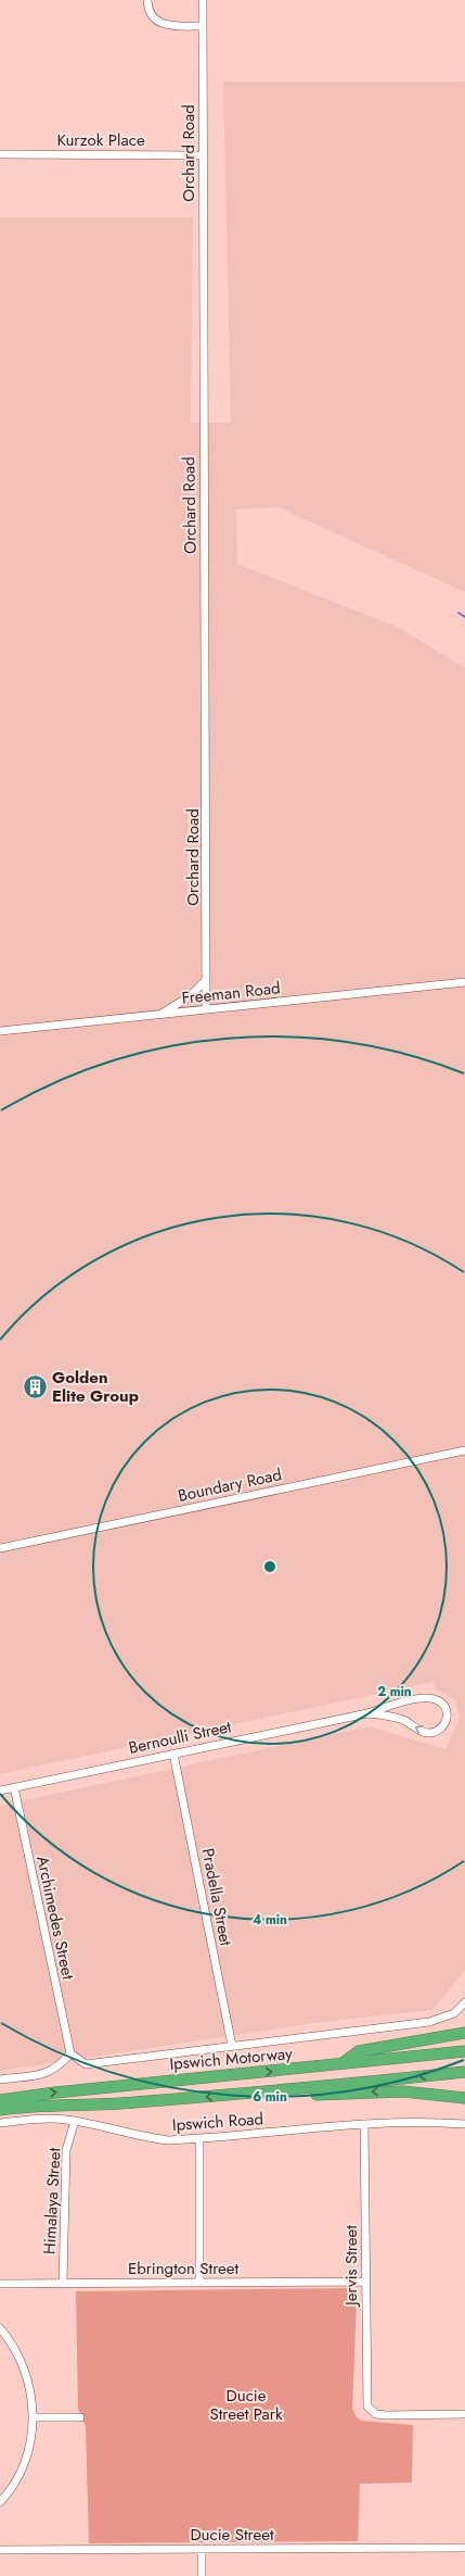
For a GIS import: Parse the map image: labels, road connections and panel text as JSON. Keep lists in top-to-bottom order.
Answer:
{
  "streets": {
    "highway": ["Ipswich Motorway"],
    "street": [
      "Kurzok Place",
      "Orchard Road",
      "Freeman Road",
      "Boundary Road",
      "Bernoulli Street",
      "Pradella Street",
      "Archimedes Street",
      "Ipswich Road",
      "Himalaya Street",
      "Jervis Street",
      "Ebrington Street",
      "Ducie Street"
    ]
  },
  "crossings": [
    ["Kurzok Place", "Orchard Road"],
    ["Orchard Road", "Freeman Road"],
    ["Bernoulli Street", "Pradella Street"],
    ["Bernoulli Street", "Archimedes Street"],
    ["Ipswich Road", "Himalaya Street"],
    ["Ipswich Road", "Jervis Street"],
    ["Himalaya Street", "Ebrington Street"],
    ["Jervis Street", "Ebrington Street"]
  ],
  "parks": ["Ducie Street Park"],
  "places": {
    "building": ["Golden Elite Group"]
  },
  "rings": ["2 min", "4 min", "6 min"]
}
